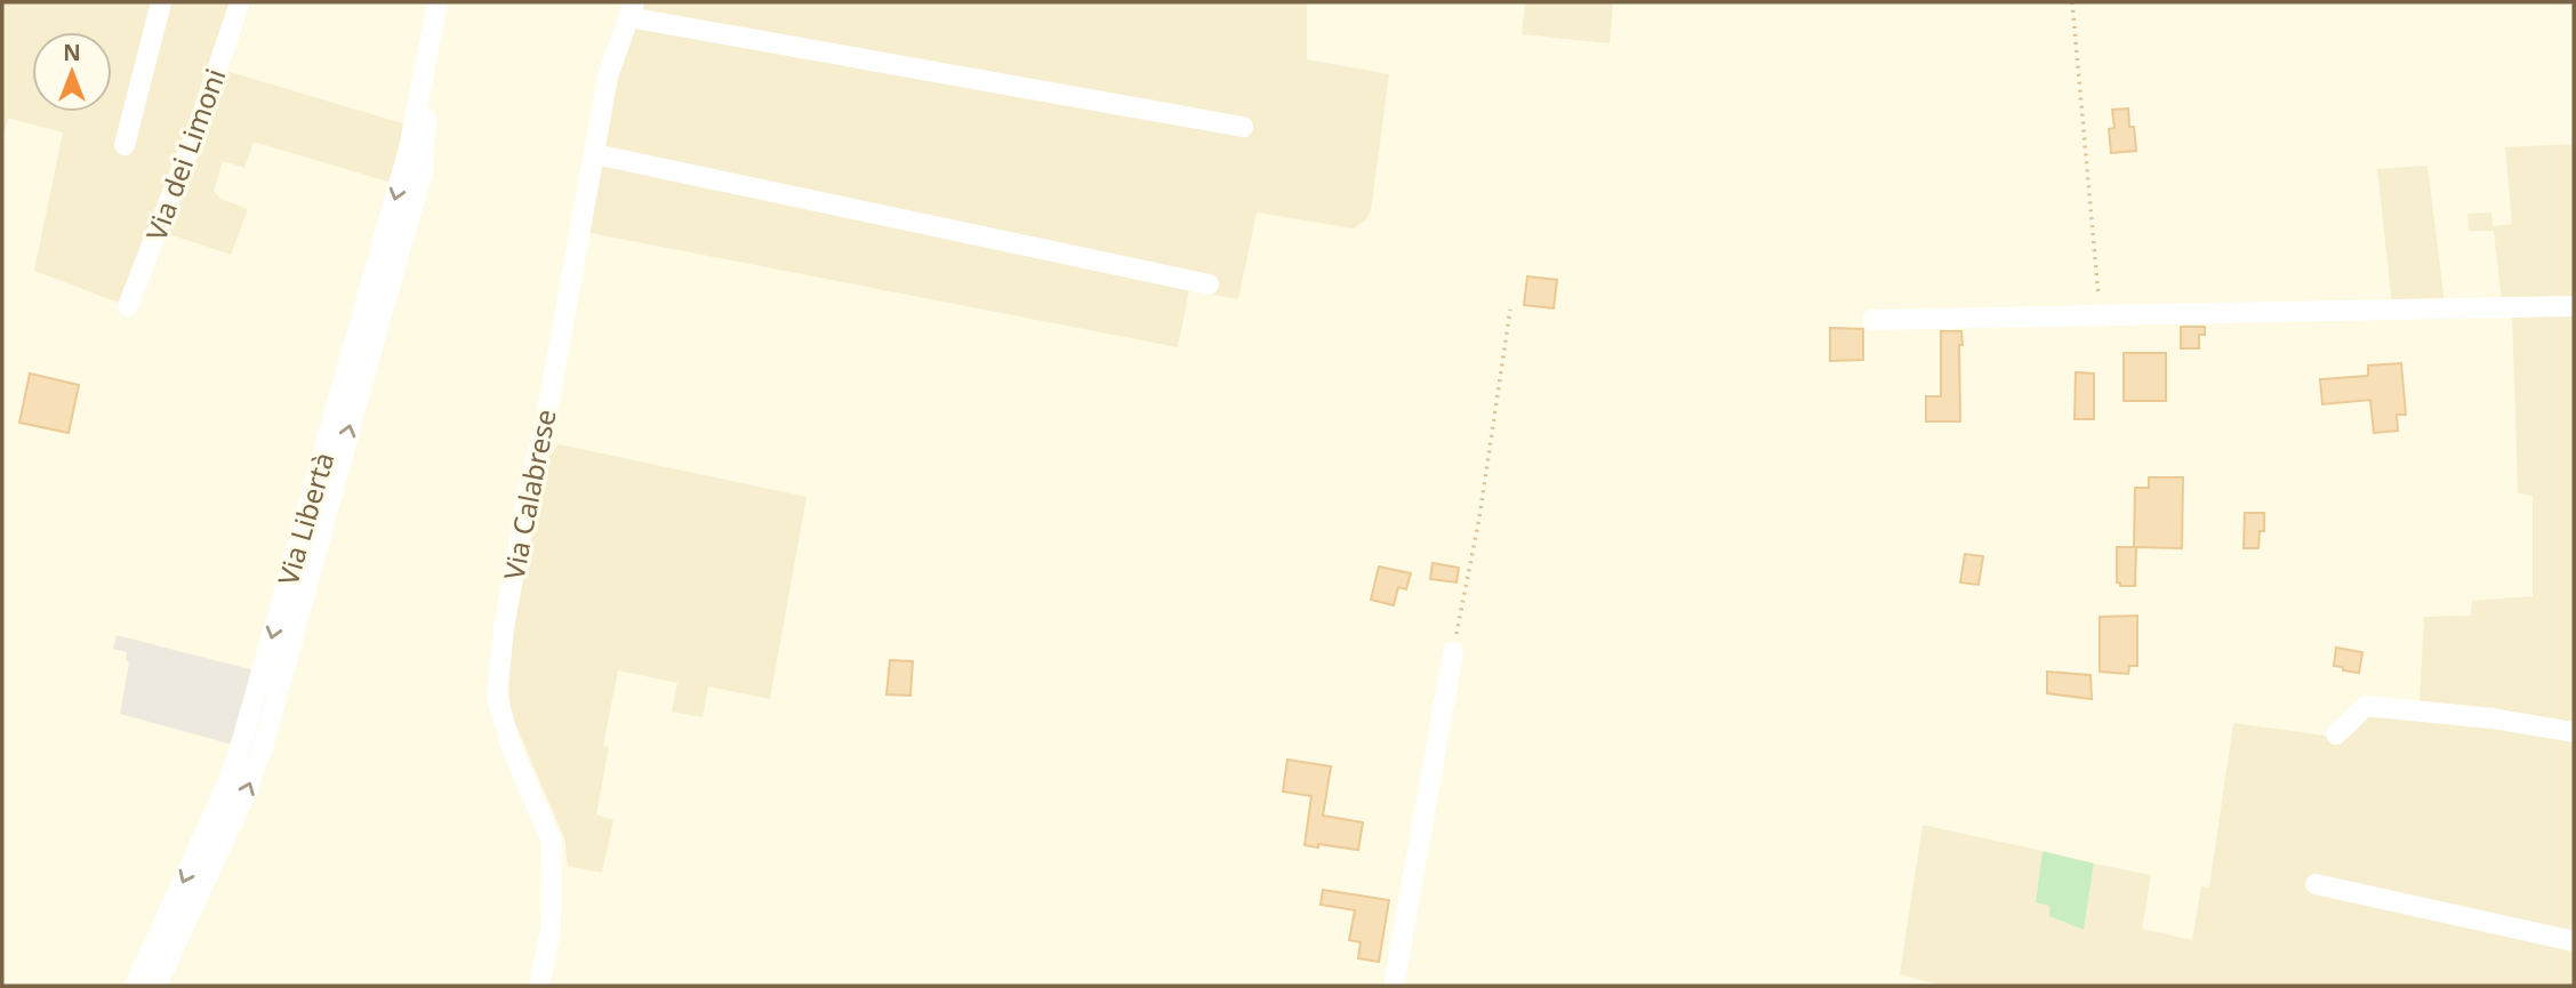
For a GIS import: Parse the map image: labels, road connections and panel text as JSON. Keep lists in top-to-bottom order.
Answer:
{
  "streets": {
    "street": ["Via dei Limoni", "Via Calabrese", "Via Libertà"]
  },
  "north": "top"
}
